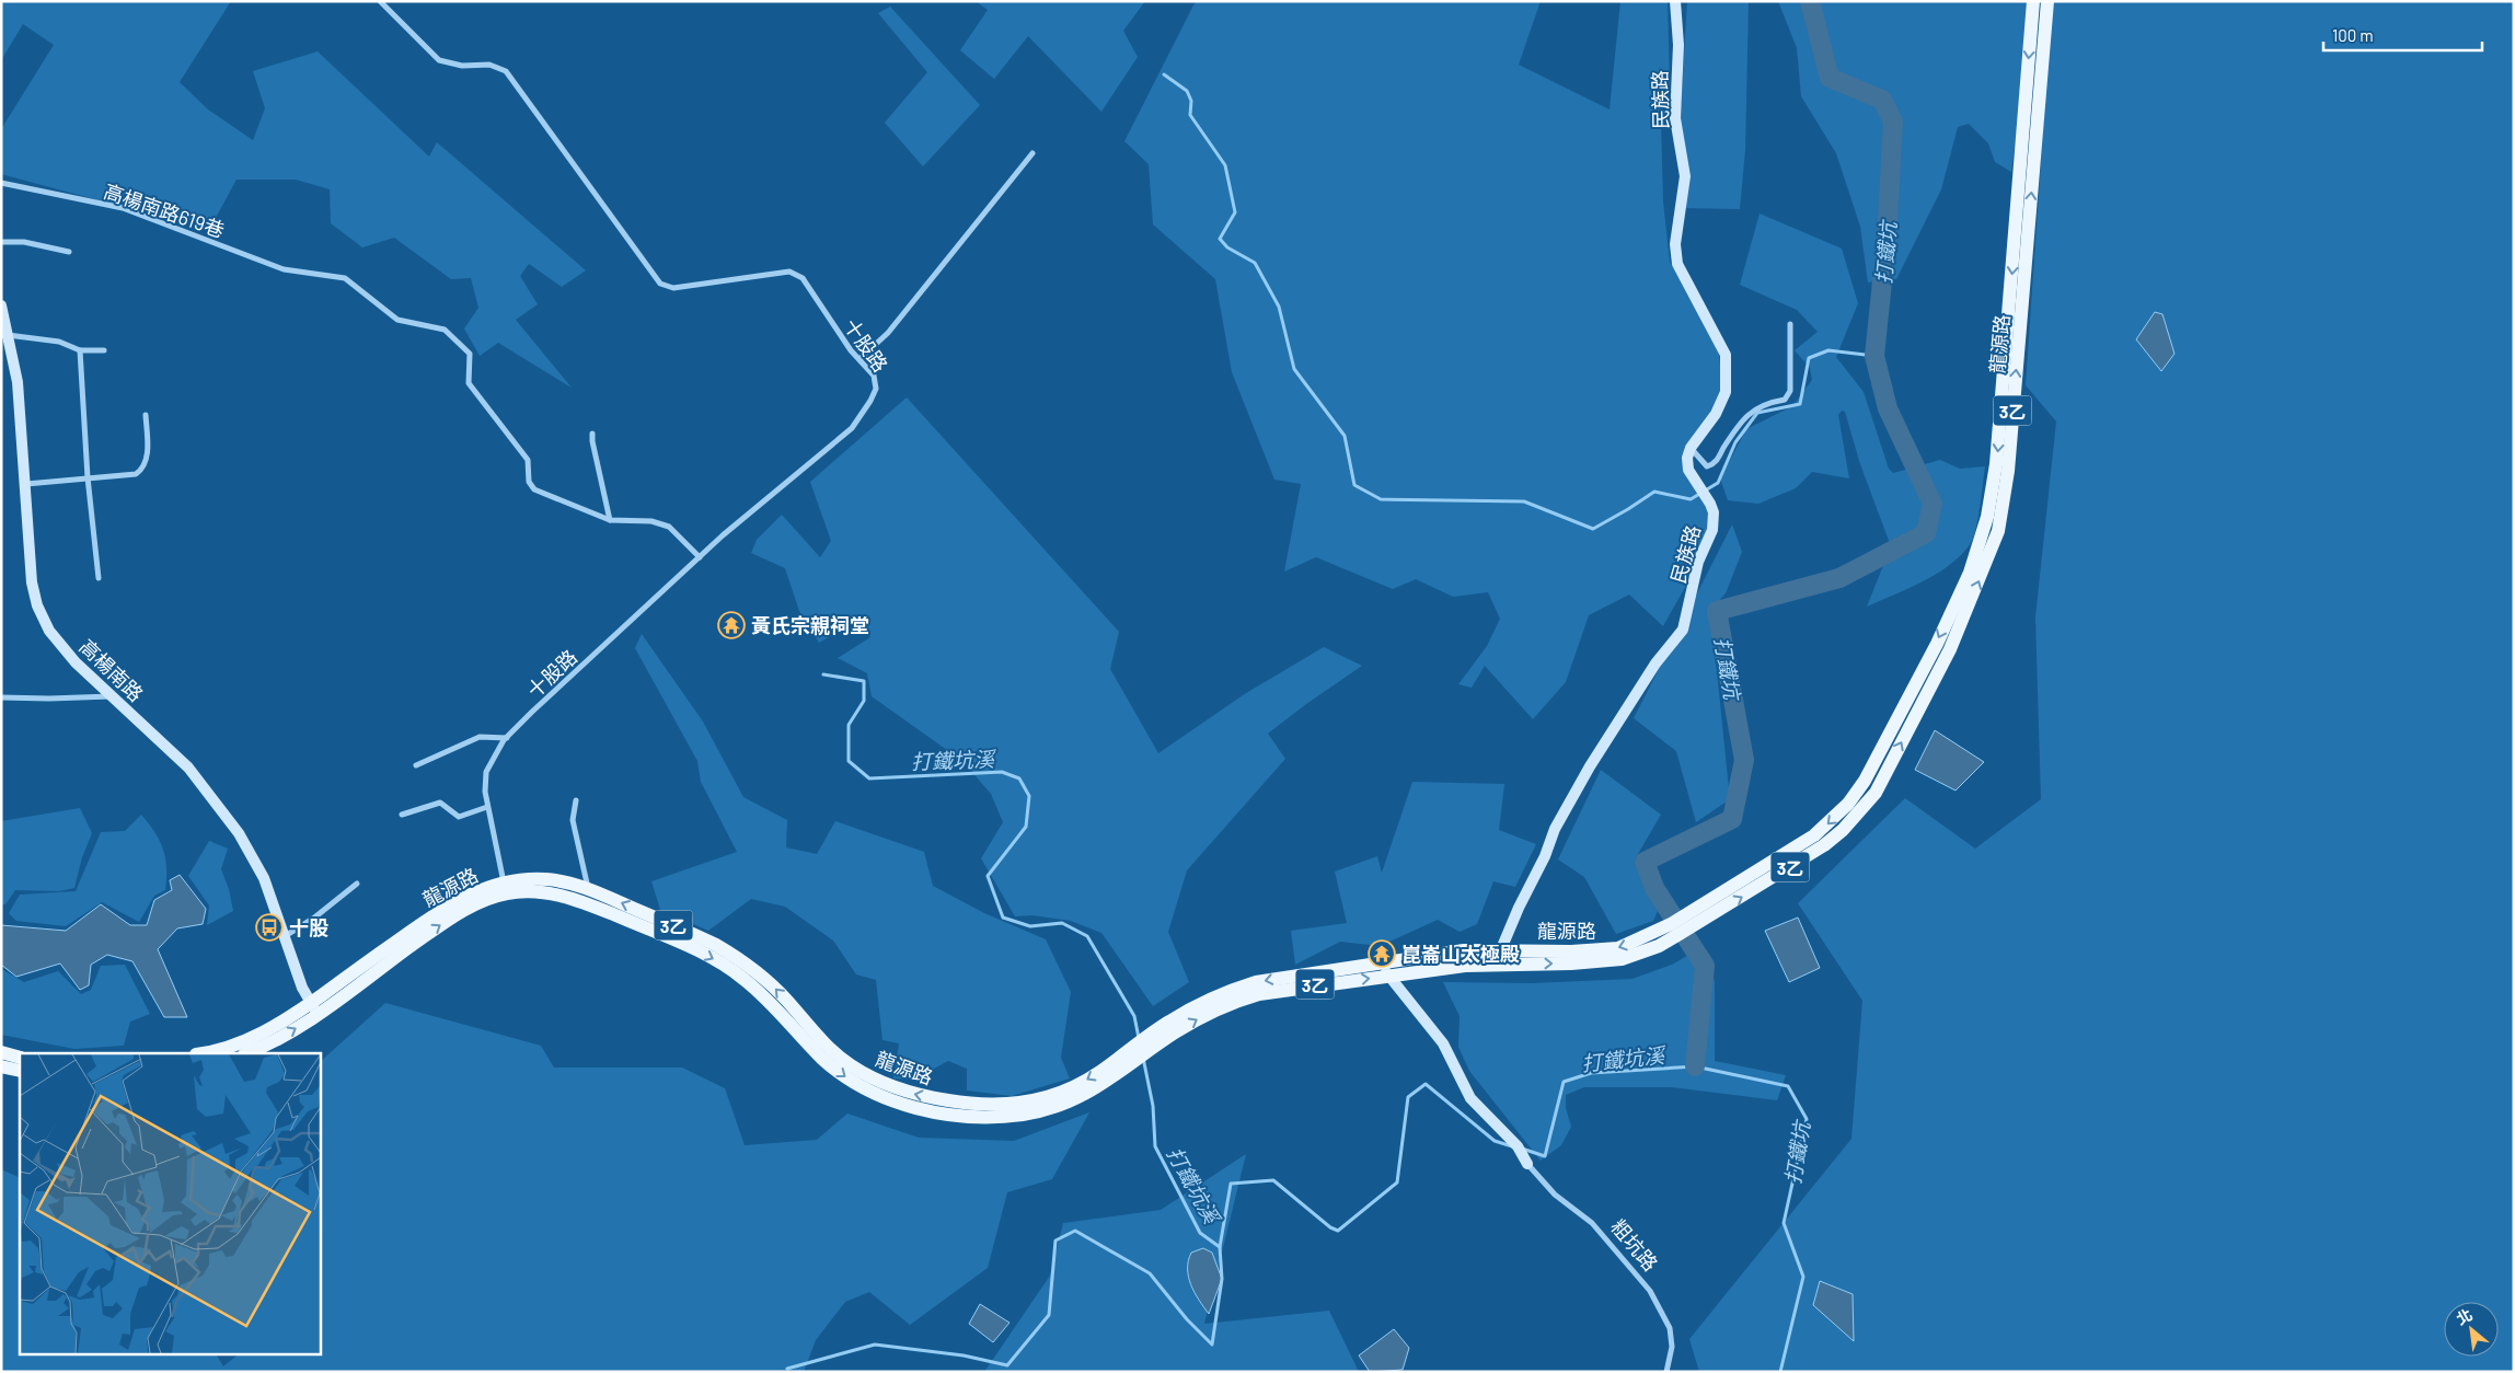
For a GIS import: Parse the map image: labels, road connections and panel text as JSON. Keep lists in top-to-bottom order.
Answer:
{
  "streets": {
    "main road": ["龍源路", "3乙"],
    "street": [
      "民族路",
      "高楊南路619巷",
      "十股路",
      "高楊南路",
      "粗坑路"
    ]
  },
  "crossings": [
    ["民族路", "龍源路"],
    ["民族路", "3乙"],
    ["龍源路", "十股路"],
    ["龍源路", "3乙"],
    ["十股路", "3乙"],
    ["3乙", "高楊南路"]
  ],
  "water": ["打鐵坑", "打鐵坑溪"],
  "places": {
    "temple": ["黃氏宗親祠堂", "崑崙山太極殿"],
    "bus stop": ["十股"]
  },
  "scale_bar": "100 m",
  "north": "top left"
}
